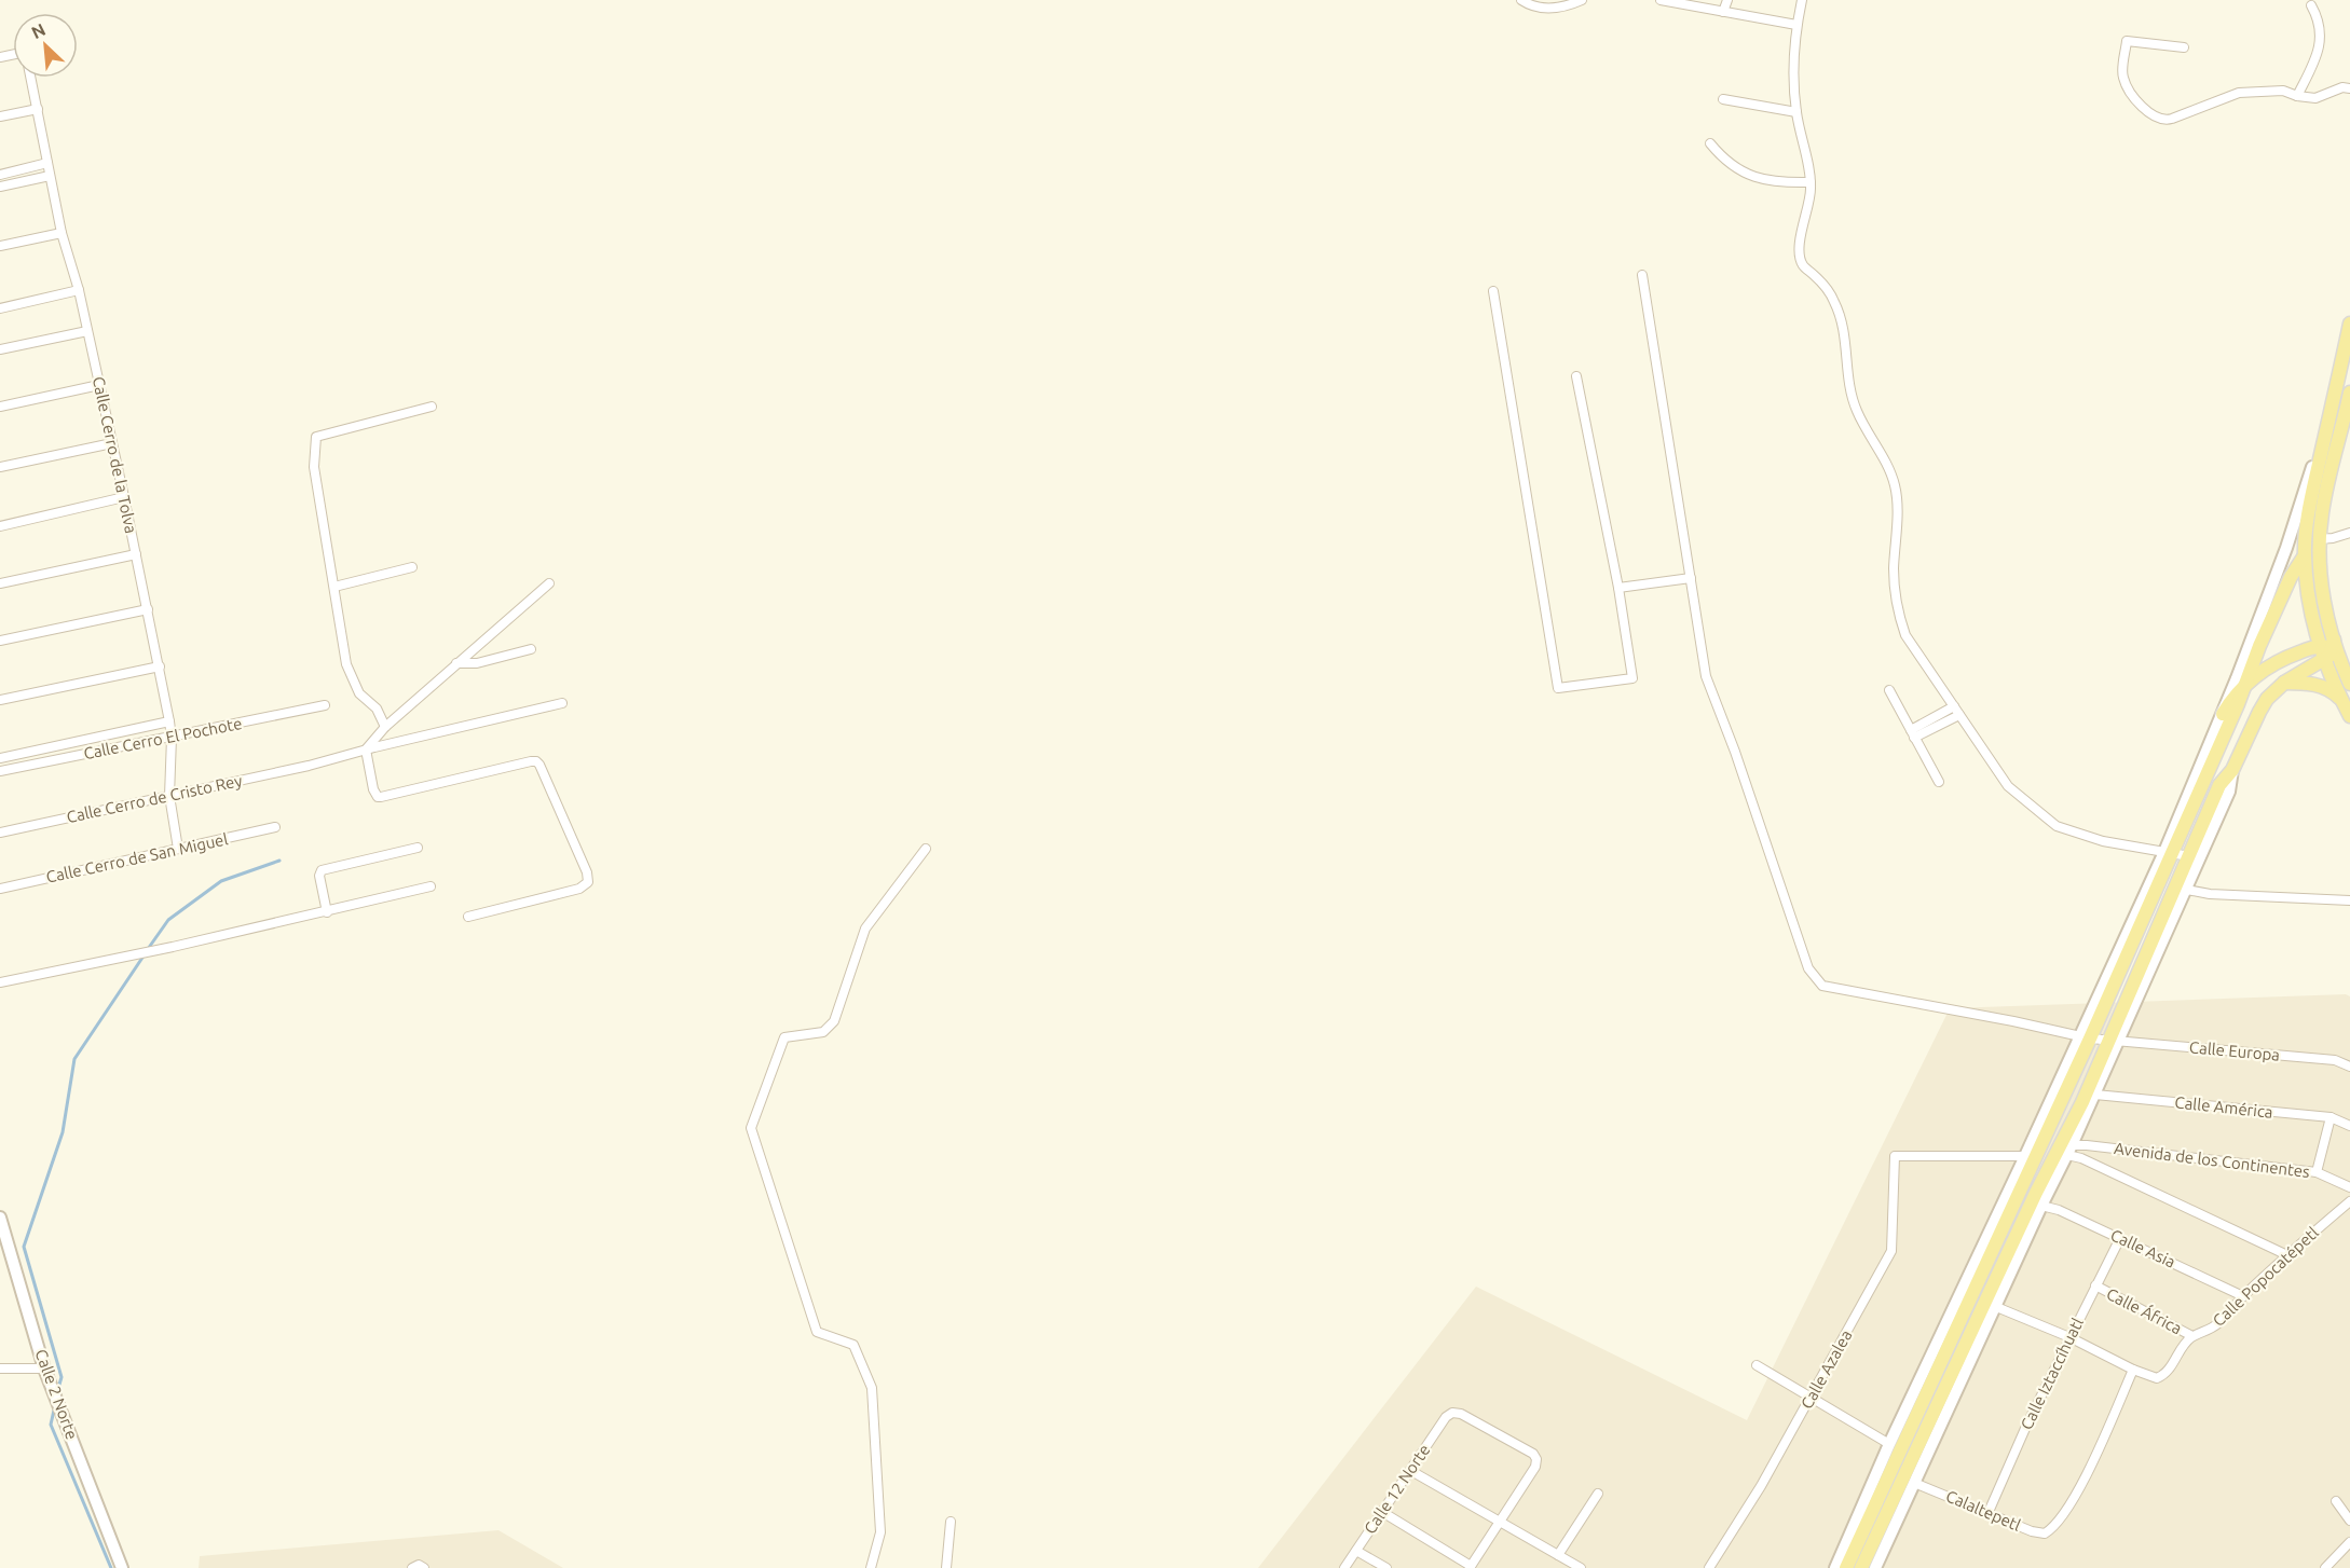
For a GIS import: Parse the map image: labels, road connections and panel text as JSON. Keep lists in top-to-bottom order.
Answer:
{
  "streets": {
    "street": [
      "Calle Cerro de la Tolva",
      "Calle Cerro El Pochote",
      "Calle Cerro de Cristo Rey",
      "Calle Cerro de San Miguel",
      "Calle Europa",
      "Calle América",
      "Avenida de los Continentes",
      "Calle Asia",
      "Calle Popocatépetl",
      "Calle África",
      "Calle Azalea",
      "Calle Iztaccíhuatl",
      "Calle 2 Norte",
      "Calle 12 Norte",
      "Calaltepetl"
    ]
  },
  "crossings": [
    ["Calle Cerro de la Tolva", "Calle Cerro El Pochote"],
    ["Calle Cerro de la Tolva", "Calle Cerro de Cristo Rey"],
    ["Calle Cerro de la Tolva", "Calle Cerro de San Miguel"],
    ["Avenida de los Continentes", "Calle Popocatépetl"],
    ["Calle Asia", "Calle Popocatépetl"],
    ["Calle Asia", "Calle Iztaccíhuatl"],
    ["Calle Popocatépetl", "Calle África"],
    ["Calle Popocatépetl", "Calaltepetl"],
    ["Calle África", "Calle Iztaccíhuatl"],
    ["Calle Iztaccíhuatl", "Calaltepetl"]
  ],
  "north": "top left"
}
